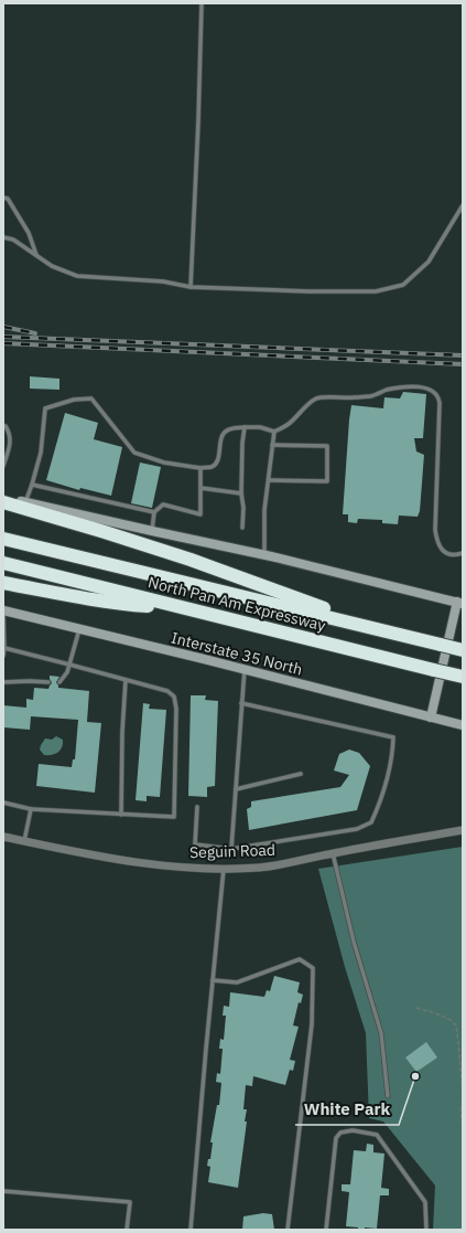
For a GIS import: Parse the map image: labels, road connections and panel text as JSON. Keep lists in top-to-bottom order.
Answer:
{
  "streets": {
    "highway": ["North Pan Am Expressway"],
    "main road": ["Interstate 35 North"],
    "street": ["Seguin Road"]
  },
  "places": ["White Park"]
}
